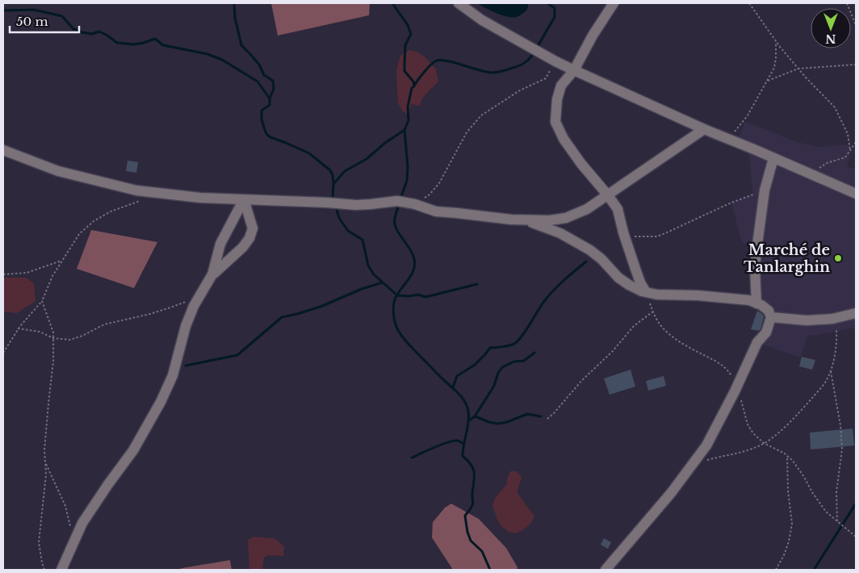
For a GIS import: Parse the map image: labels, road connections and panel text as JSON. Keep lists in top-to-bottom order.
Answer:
{
  "places": ["Marché de Tanlarghin"],
  "scale_bar": "50 m",
  "north": "bottom"
}
